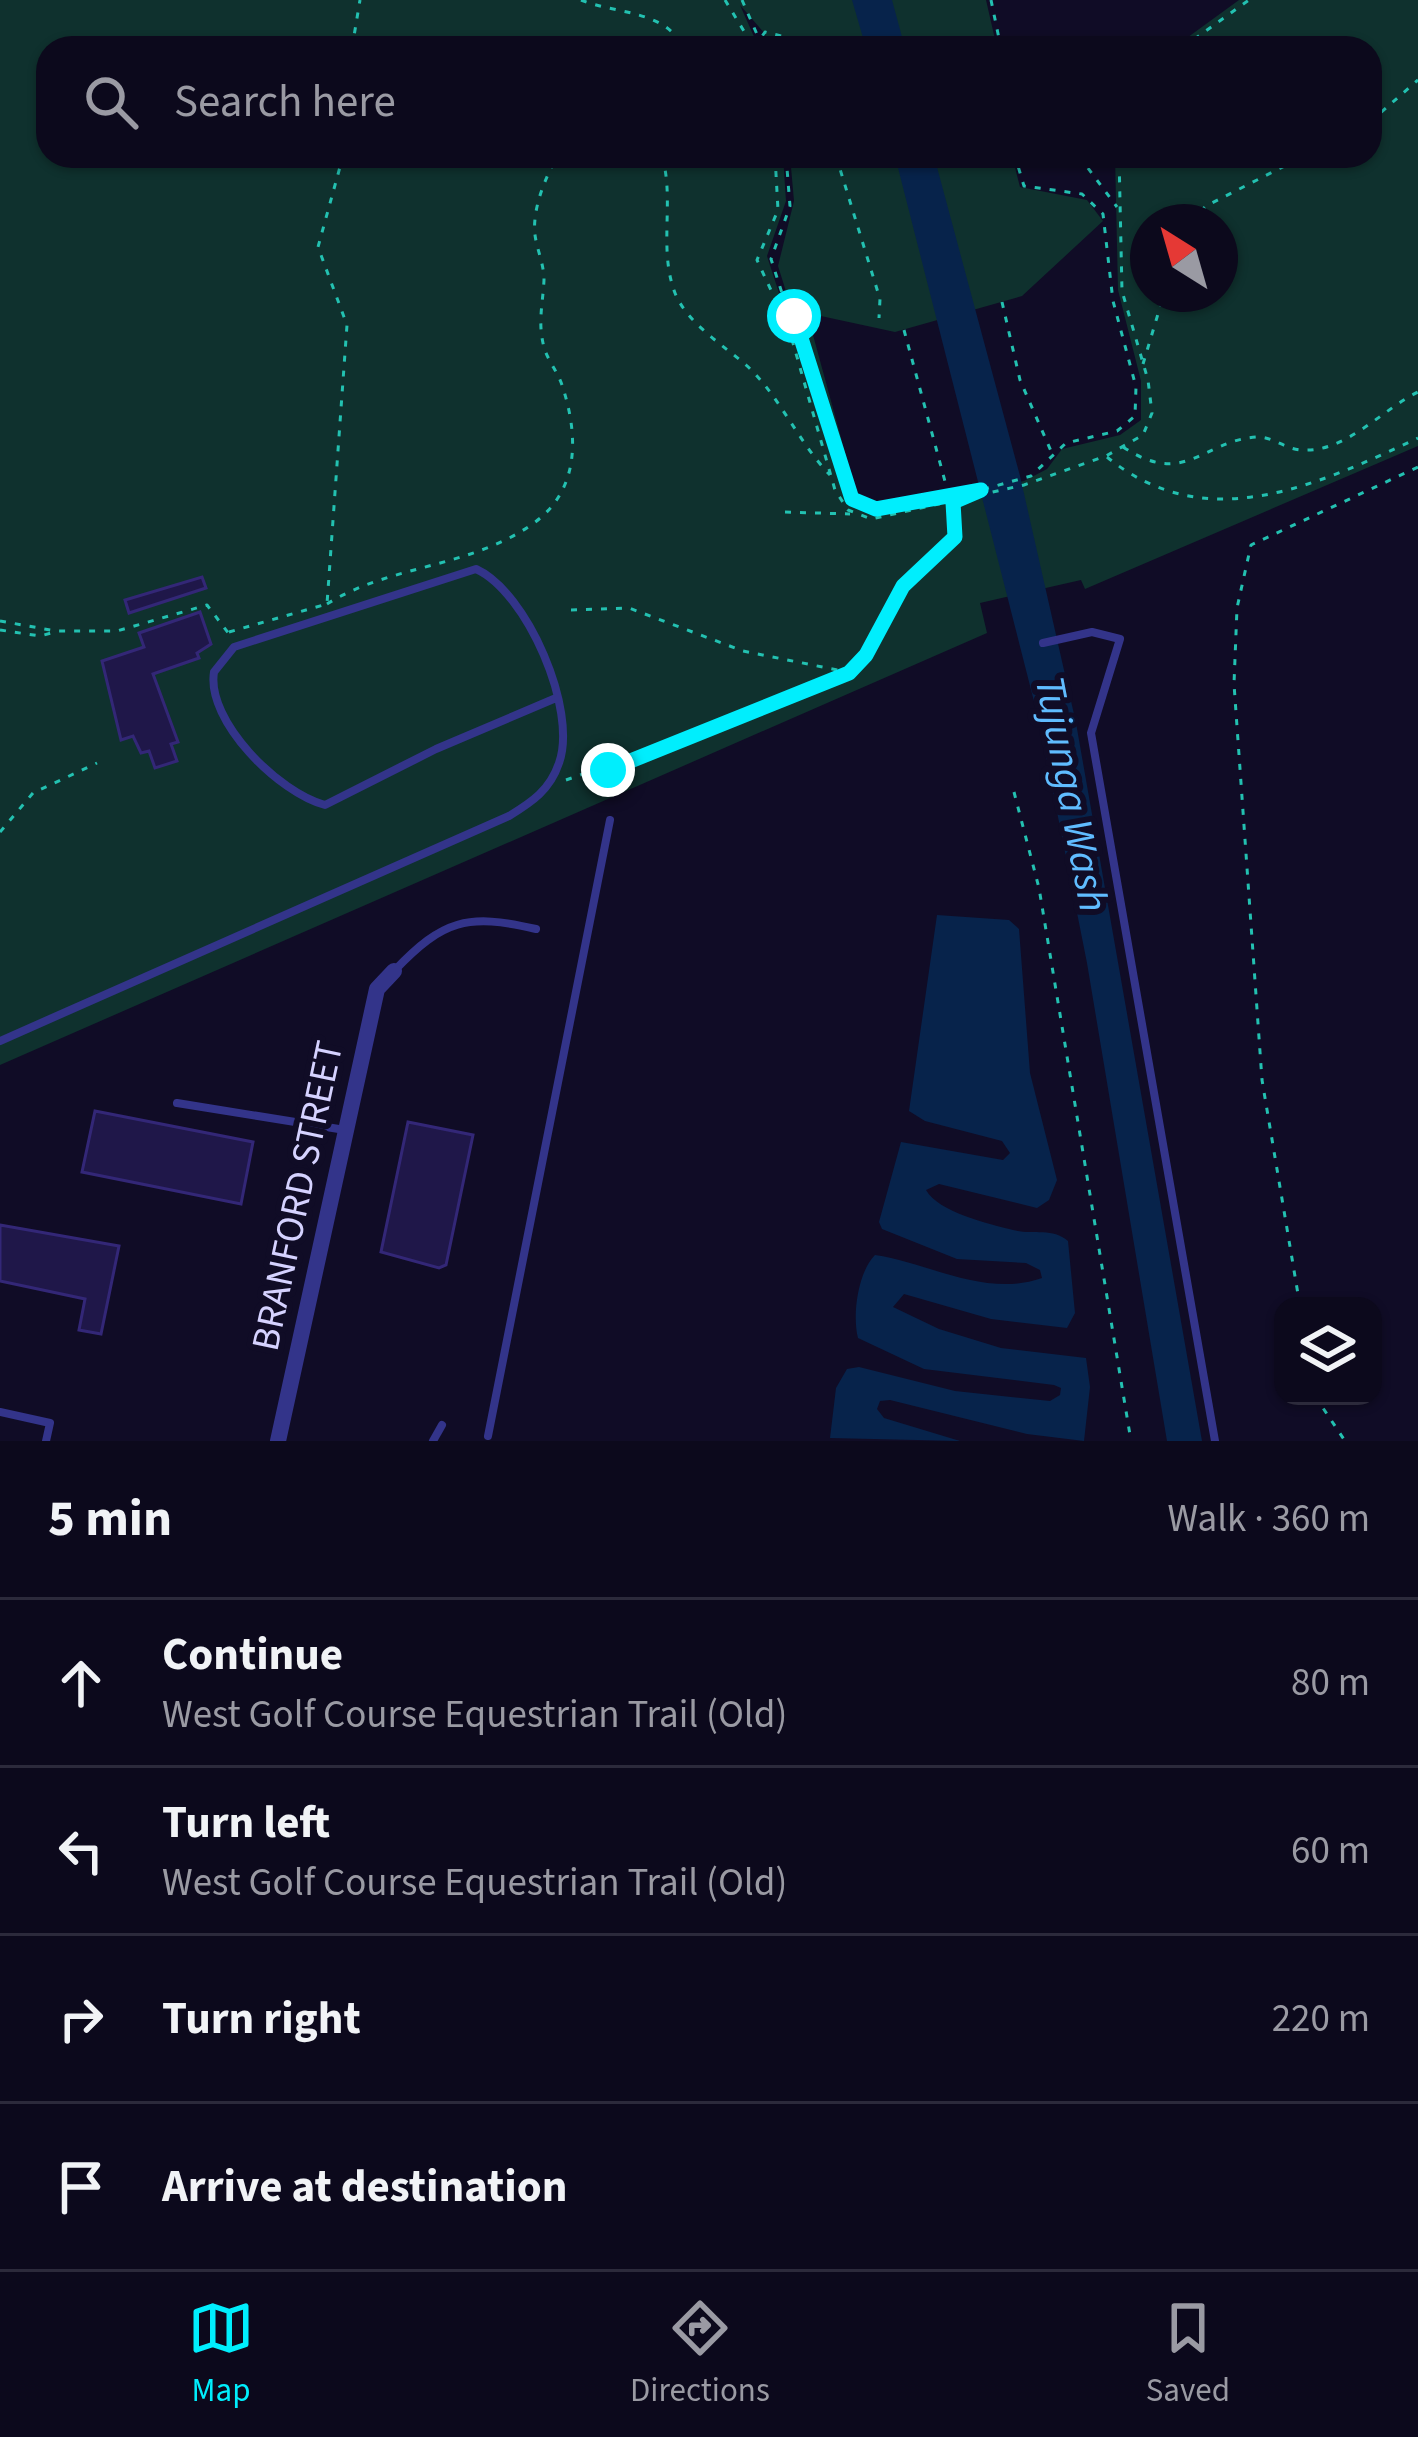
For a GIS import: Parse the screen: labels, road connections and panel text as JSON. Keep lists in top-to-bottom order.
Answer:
{
  "streets": {
    "street": ["BRANFORD STREET"]
  },
  "water": ["Tujunga Wash"],
  "north": "top left",
  "page": {
    "search": "Search here",
    "heading": ["5 min", "Walk · 360 m"],
    "list": [
      ["Continue", "West Golf Course Equestrian Trail (Old)", "80 m"],
      ["Turn left", "West Golf Course Equestrian Trail (Old)", "60 m"],
      ["Turn right", "220 m"],
      "Arrive at destination"
    ],
    "nav": ["Map", "Directions", "Saved"]
  }
}
